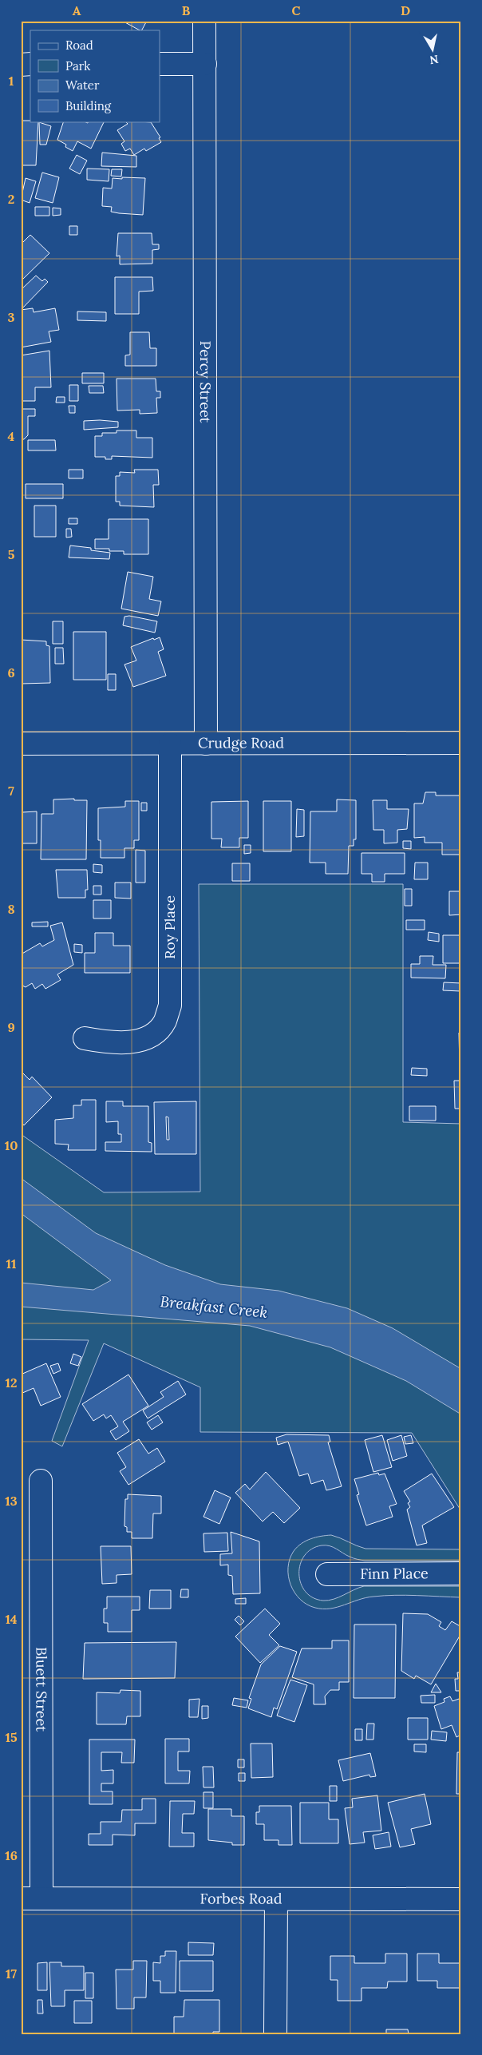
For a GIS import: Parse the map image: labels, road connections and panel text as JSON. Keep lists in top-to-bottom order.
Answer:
{
  "streets": {
    "street": [
      "Percy Street",
      "Crudge Road",
      "Roy Place",
      "Finn Place",
      "Bluett Street",
      "Forbes Road"
    ]
  },
  "crossings": [
    ["Percy Street", "Crudge Road"],
    ["Crudge Road", "Roy Place"],
    ["Bluett Street", "Forbes Road"]
  ],
  "water": ["Breakfast Creek"],
  "legend": [
    "Road",
    "Park",
    "Water",
    "Building"
  ],
  "north": "bottom",
  "grid": {
    "columns": [
      "A",
      "B",
      "C",
      "D"
    ],
    "rows": [
      "1",
      "2",
      "3",
      "4",
      "5",
      "6",
      "7",
      "8",
      "9",
      "10",
      "11",
      "12",
      "13",
      "14",
      "15",
      "16",
      "17"
    ]
  }
}
